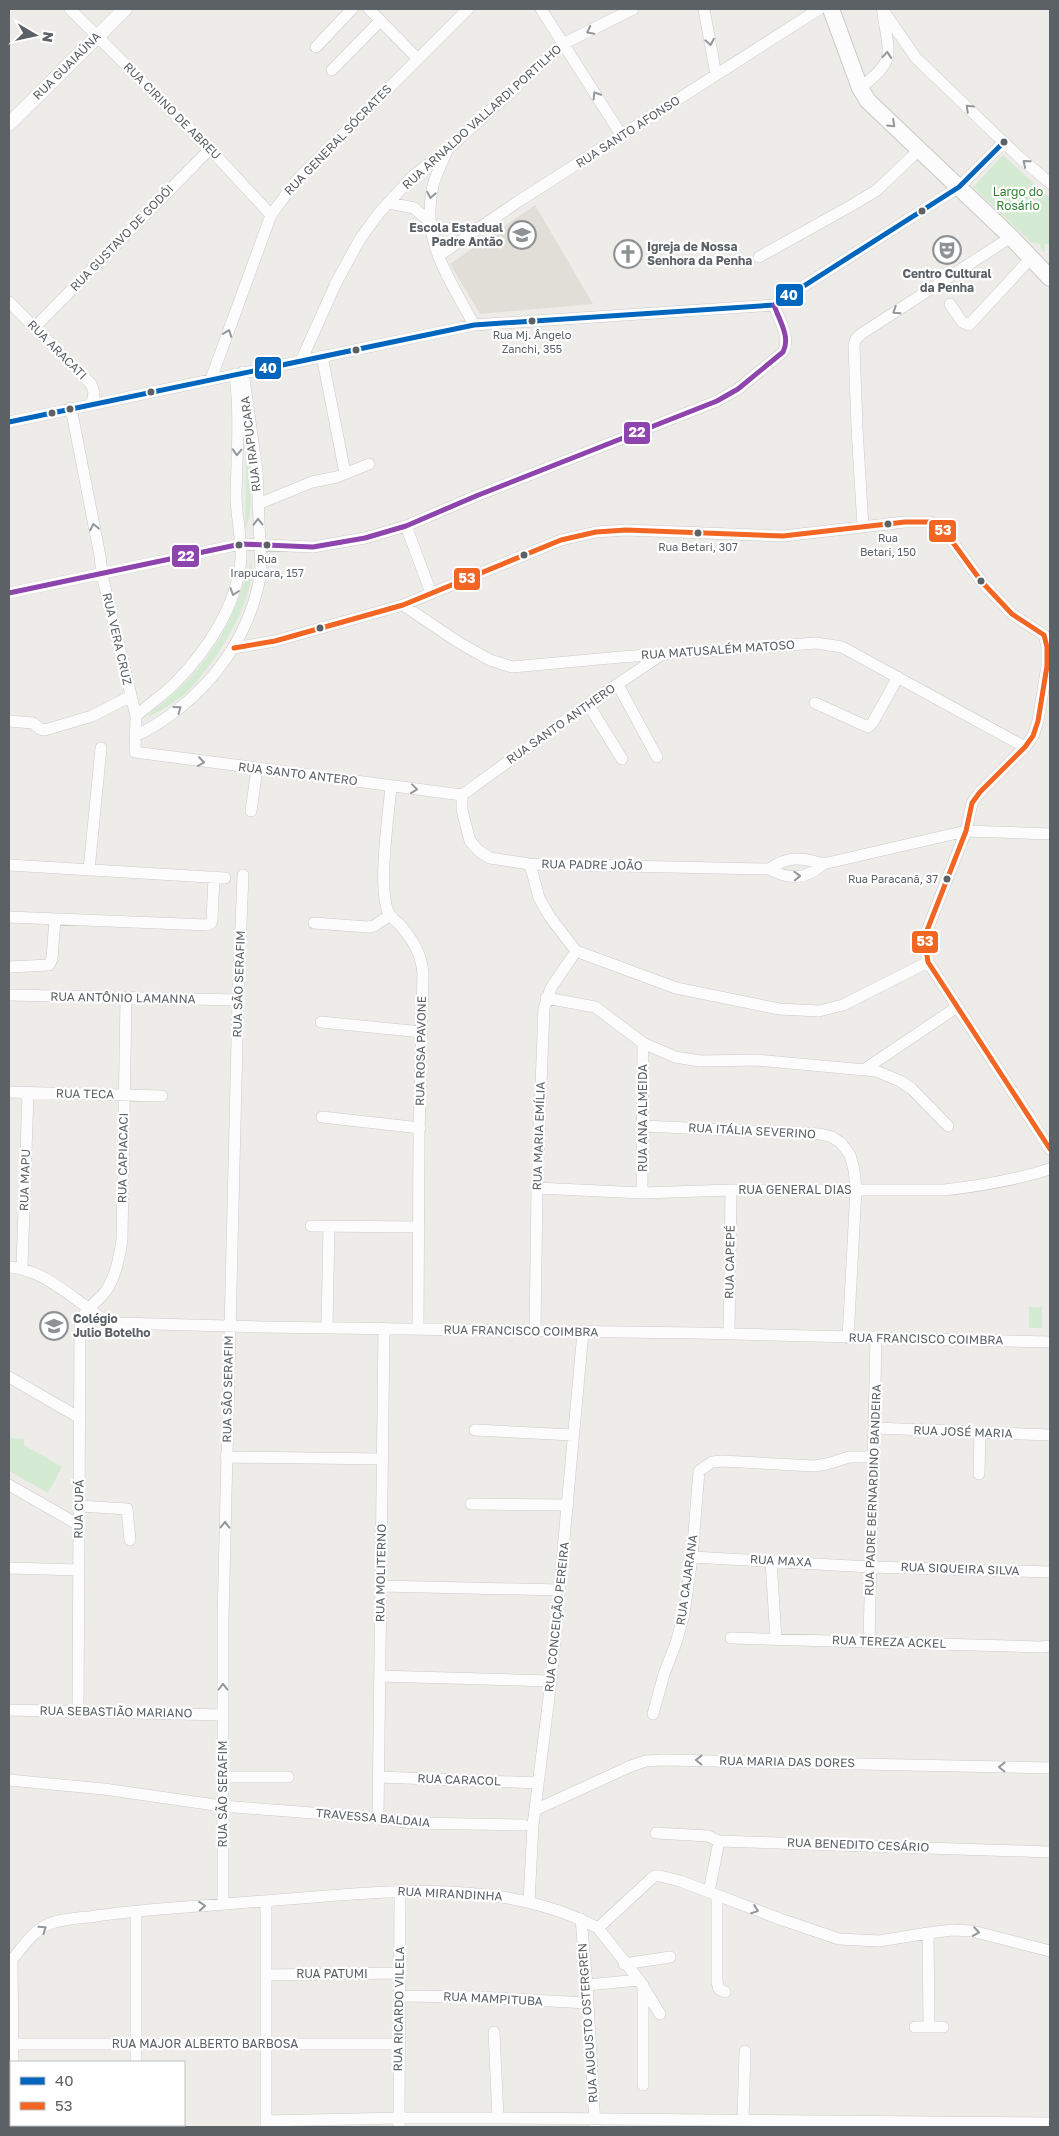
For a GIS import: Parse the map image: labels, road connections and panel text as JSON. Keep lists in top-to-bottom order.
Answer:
{
  "streets": {
    "street": [
      "RUA GUAIAÚNA",
      "RUA CIRINO DE ABREU",
      "RUA ARNALDO VALLARDI PORTILHO",
      "RUA SANTO AFONSO",
      "RUA GENERAL SÓCRATES",
      "RUA GUSTAVO DE GODÓI",
      "RUA ARACATI",
      "RUA IRAPUCARA",
      "RUA VERA CRUZ",
      "RUA MATUSALÉM MATOSO",
      "RUA SANTO ANTHERO",
      "RUA SANTO ANTERO",
      "RUA PADRE JOÃO",
      "RUA SÃO SERAFIM",
      "RUA ANTÔNIO LAMANNA",
      "RUA ROSA PAVONE",
      "RUA TECA",
      "RUA ANA ALMEIDA",
      "RUA ITÁLIA SEVERINO",
      "RUA MARIA EMÍLIA",
      "RUA CAPIACACI",
      "RUA MAPU",
      "RUA GENERAL DIAS",
      "RUA CAPEPÉ",
      "RUA FRANCISCO COIMBRA",
      "RUA JOSÉ MARIA",
      "RUA PADRE BERNARDINO BANDEIRA",
      "RUA CUPÁ",
      "RUA MAXA",
      "RUA SIQUEIRA SILVA",
      "RUA MOLITERNO",
      "RUA CAJARANA",
      "RUA CONCEIÇÃO PEREIRA",
      "RUA TEREZA ACKEL",
      "RUA SEBASTIÃO MARIANO",
      "RUA MARIA DAS DORES",
      "RUA CARACOL",
      "TRAVESSA BALDAIA",
      "RUA BENEDITO CESÁRIO",
      "RUA MIRANDINHA",
      "RUA PATUMI",
      "RUA MAMPITUBA",
      "RUA RICARDO VILELA",
      "RUA AUGUSTO OSTERGREN",
      "RUA MAJOR ALBERTO BARBOSA"
    ]
  },
  "crossings": [
    ["RUA GUAIAÚNA", "RUA CIRINO DE ABREU"],
    ["RUA CIRINO DE ABREU", "RUA GENERAL SÓCRATES"],
    ["RUA CIRINO DE ABREU", "RUA GUSTAVO DE GODÓI"],
    ["RUA GUSTAVO DE GODÓI", "RUA ARACATI"],
    ["RUA IRAPUCARA", "RUA VERA CRUZ"],
    ["RUA VERA CRUZ", "RUA SANTO ANTERO"],
    ["RUA MATUSALÉM MATOSO", "RUA SANTO ANTHERO"],
    ["RUA SANTO ANTHERO", "RUA SANTO ANTERO"],
    ["RUA SANTO ANTHERO", "RUA PADRE JOÃO"],
    ["RUA SANTO ANTERO", "RUA PADRE JOÃO"],
    ["RUA SÃO SERAFIM", "RUA ANTÔNIO LAMANNA"],
    ["RUA SÃO SERAFIM", "RUA FRANCISCO COIMBRA"],
    ["RUA SÃO SERAFIM", "RUA SEBASTIÃO MARIANO"],
    ["RUA SÃO SERAFIM", "TRAVESSA BALDAIA"],
    ["RUA SÃO SERAFIM", "RUA MIRANDINHA"],
    ["RUA ANTÔNIO LAMANNA", "RUA CAPIACACI"],
    ["RUA ROSA PAVONE", "RUA FRANCISCO COIMBRA"],
    ["RUA TECA", "RUA CAPIACACI"],
    ["RUA TECA", "RUA MAPU"],
    ["RUA ANA ALMEIDA", "RUA ITÁLIA SEVERINO"],
    ["RUA ANA ALMEIDA", "RUA GENERAL DIAS"],
    ["RUA ITÁLIA SEVERINO", "RUA GENERAL DIAS"],
    ["RUA ITÁLIA SEVERINO", "RUA FRANCISCO COIMBRA"],
    ["RUA MARIA EMÍLIA", "RUA GENERAL DIAS"],
    ["RUA MARIA EMÍLIA", "RUA FRANCISCO COIMBRA"],
    ["RUA CAPIACACI", "RUA FRANCISCO COIMBRA"],
    ["RUA CAPIACACI", "RUA CUPÁ"],
    ["RUA MAPU", "RUA FRANCISCO COIMBRA"],
    ["RUA GENERAL DIAS", "RUA CAPEPÉ"],
    ["RUA CAPEPÉ", "RUA FRANCISCO COIMBRA"],
    ["RUA FRANCISCO COIMBRA", "RUA PADRE BERNARDINO BANDEIRA"],
    ["RUA FRANCISCO COIMBRA", "RUA CUPÁ"],
    ["RUA FRANCISCO COIMBRA", "RUA MOLITERNO"],
    ["RUA FRANCISCO COIMBRA", "RUA CONCEIÇÃO PEREIRA"],
    ["RUA JOSÉ MARIA", "RUA PADRE BERNARDINO BANDEIRA"],
    ["RUA PADRE BERNARDINO BANDEIRA", "RUA MAXA"],
    ["RUA PADRE BERNARDINO BANDEIRA", "RUA SIQUEIRA SILVA"],
    ["RUA PADRE BERNARDINO BANDEIRA", "RUA CAJARANA"],
    ["RUA PADRE BERNARDINO BANDEIRA", "RUA TEREZA ACKEL"],
    ["RUA CUPÁ", "RUA SEBASTIÃO MARIANO"],
    ["RUA MAXA", "RUA SIQUEIRA SILVA"],
    ["RUA MAXA", "RUA CAJARANA"],
    ["RUA MOLITERNO", "RUA CARACOL"],
    ["RUA MOLITERNO", "TRAVESSA BALDAIA"],
    ["RUA CONCEIÇÃO PEREIRA", "RUA MARIA DAS DORES"],
    ["RUA CONCEIÇÃO PEREIRA", "RUA CARACOL"],
    ["RUA CONCEIÇÃO PEREIRA", "RUA MIRANDINHA"],
    ["RUA MIRANDINHA", "RUA RICARDO VILELA"],
    ["RUA MIRANDINHA", "RUA AUGUSTO OSTERGREN"],
    ["RUA PATUMI", "RUA RICARDO VILELA"],
    ["RUA MAMPITUBA", "RUA RICARDO VILELA"],
    ["RUA MAMPITUBA", "RUA AUGUSTO OSTERGREN"],
    ["RUA RICARDO VILELA", "RUA MAJOR ALBERTO BARBOSA"]
  ],
  "one_way": [
    "RUA GENERAL SÓCRATES",
    "RUA VERA CRUZ",
    "RUA SANTO ANTERO",
    "RUA MARIA DAS DORES",
    "RUA MIRANDINHA"
  ],
  "parks": ["Largo do Rosário"],
  "places": {
    "school or university": ["Escola Estadual Padre Antão", "Colégio Julio Botelho"],
    "theatre": ["Centro Cultural da Penha"],
    "church": ["Igreja de Nossa Senhora da Penha"],
    "other": [
      "Rua Mj. Ângelo Zanchi, 355",
      "Rua Betari, 150",
      "Rua Betari, 307",
      "Rua Irapucara, 157",
      "Rua Paracanã, 37"
    ]
  },
  "lines": ["transit line 40", "transit line 22", "transit line 53"],
  "legend": ["40", "53"],
  "north": "right"
}
